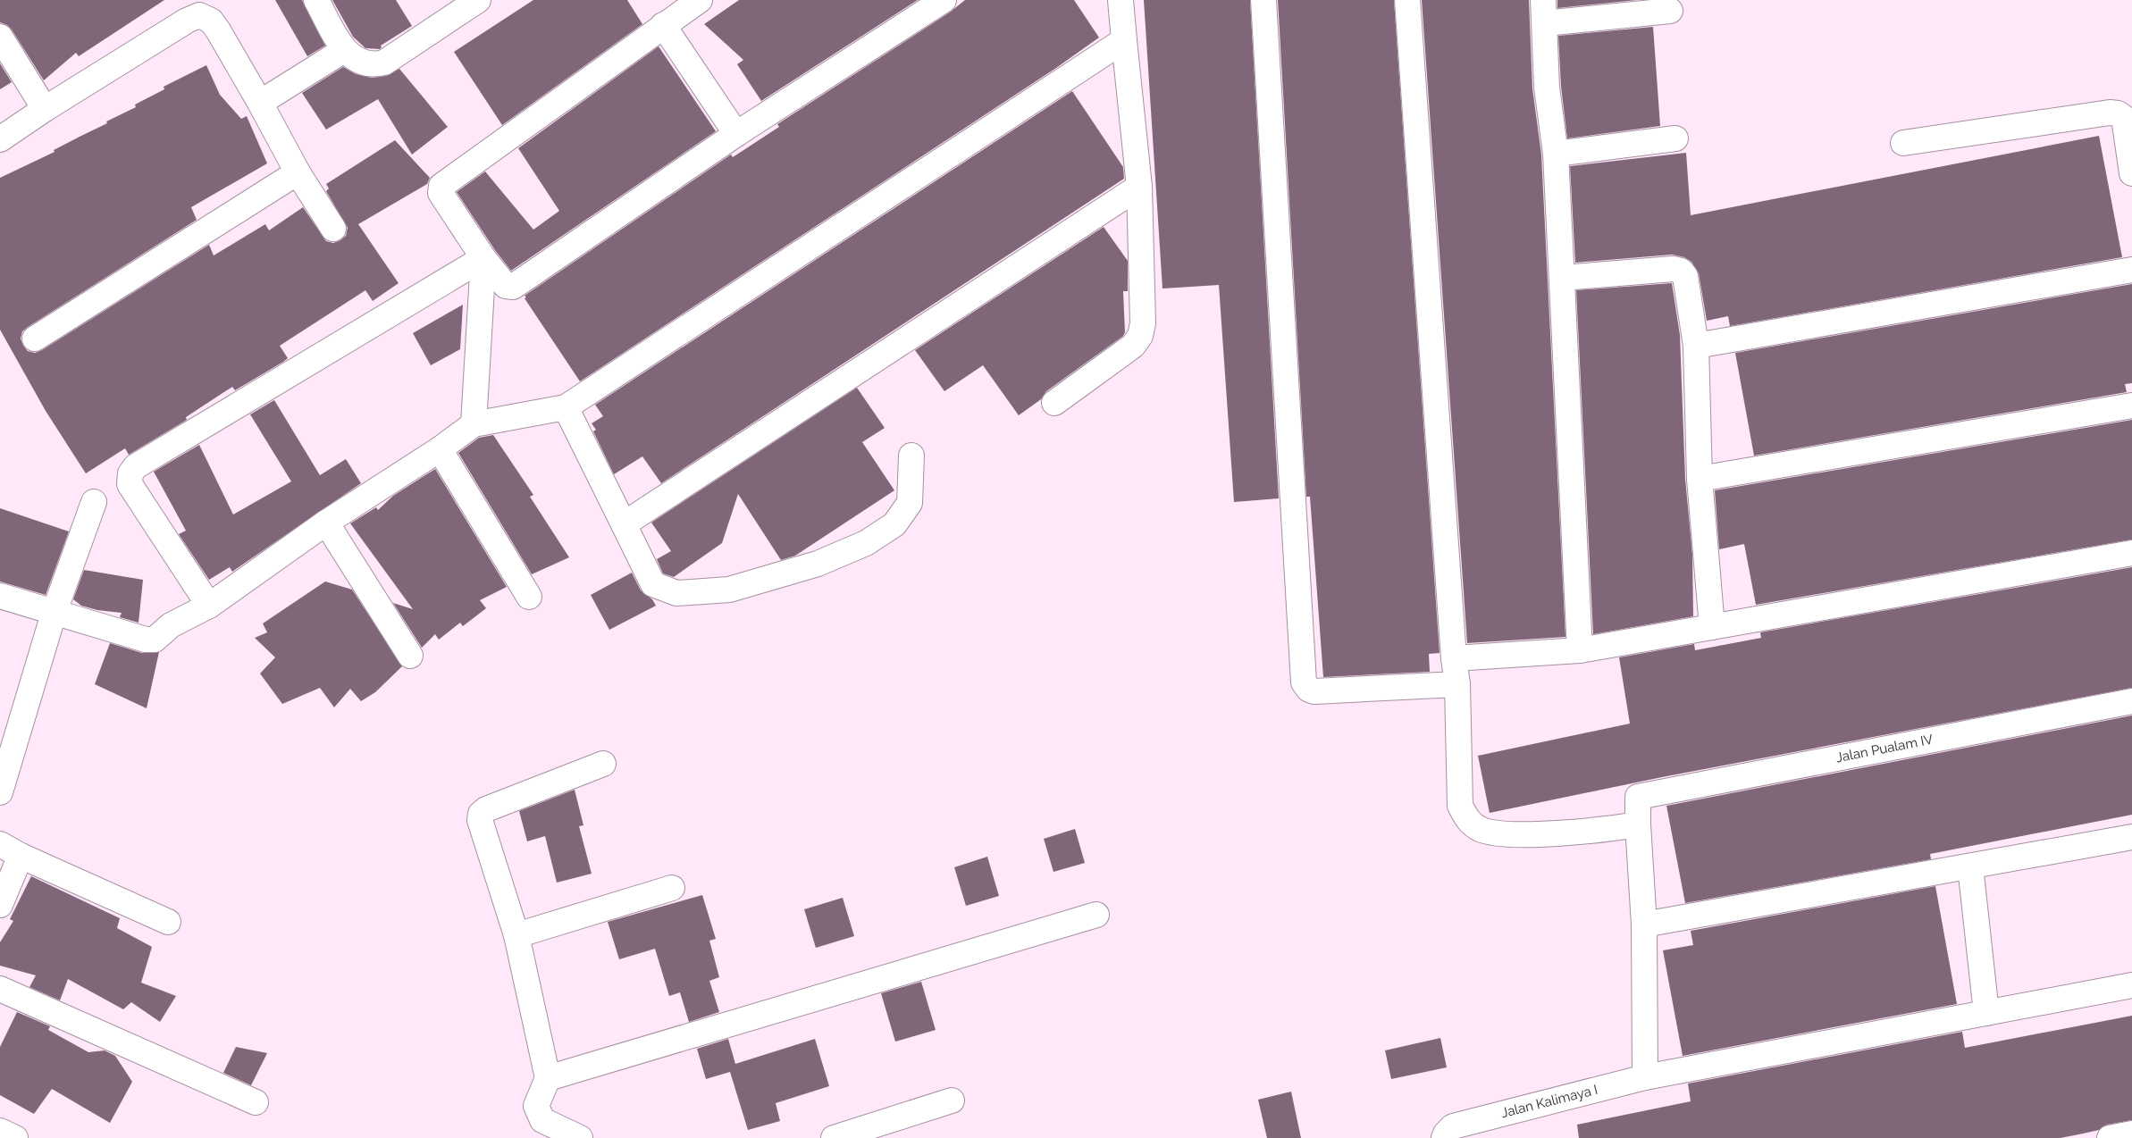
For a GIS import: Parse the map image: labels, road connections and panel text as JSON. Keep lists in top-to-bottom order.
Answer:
{
  "streets": {
    "street": ["Jalan Pualam IV", "Jalan Kalimaya I"]
  }
}
